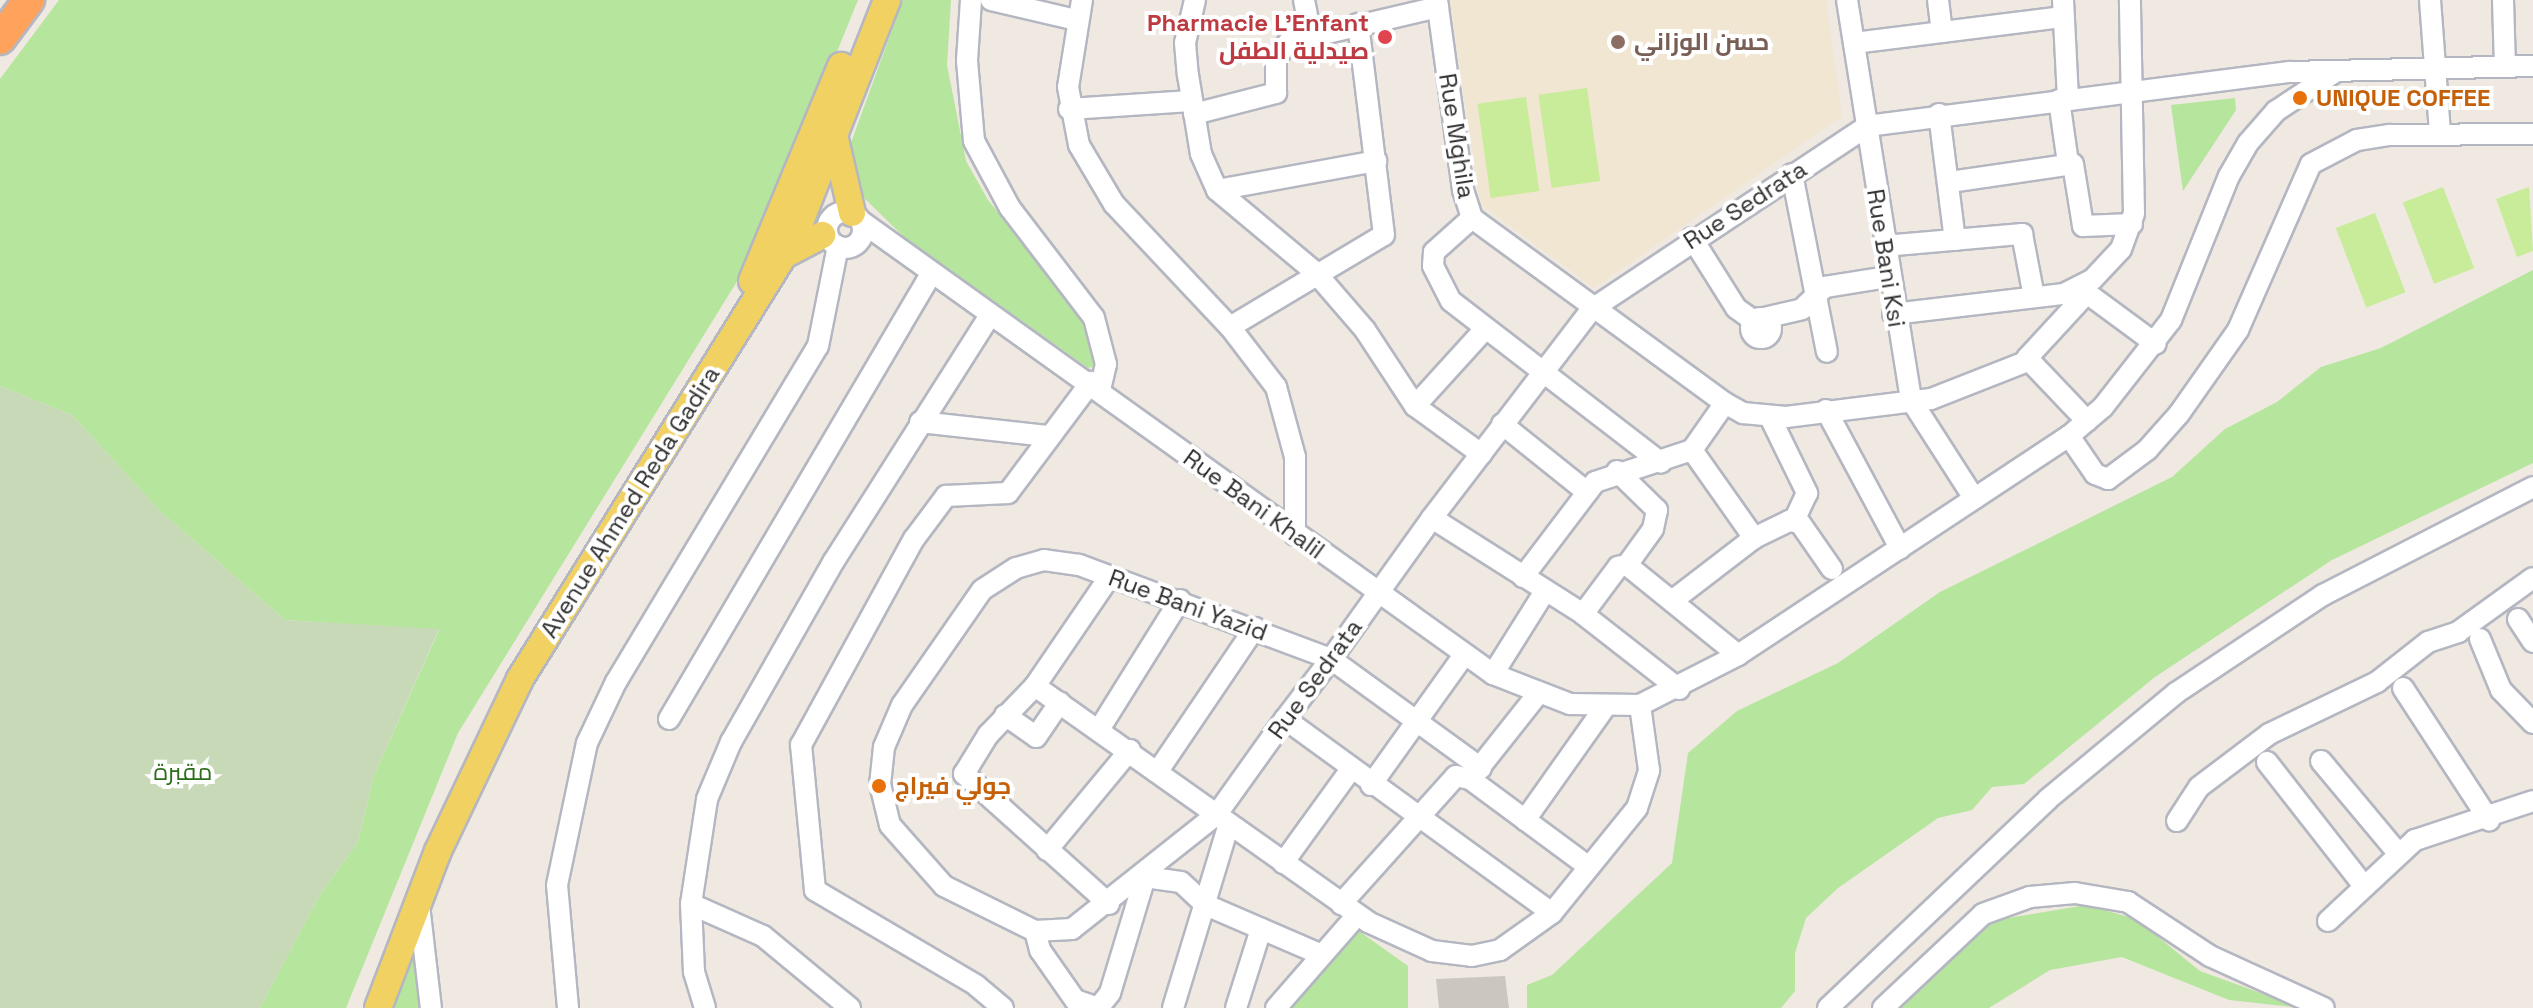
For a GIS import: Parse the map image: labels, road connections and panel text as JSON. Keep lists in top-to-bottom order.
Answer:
{
  "streets": {
    "main road": ["Avenue Ahmed Reda Gadira"],
    "street": [
      "Rue Mghila",
      "Rue Sedrata",
      "Rue Bani Ksi",
      "Rue Bani Khalil",
      "Rue Bani Yazid"
    ]
  },
  "crossings": [
    ["Rue Mghila", "Rue Sedrata"],
    ["Rue Sedrata", "Rue Bani Ksi"],
    ["Rue Sedrata", "Rue Bani Khalil"],
    ["Rue Sedrata", "Rue Bani Yazid"],
    ["Rue Bani Ksi", "Rue Bani Khalil"],
    ["Avenue Ahmed Reda Gadira", "Rue Bani Khalil"]
  ],
  "parks": ["مقبرة"],
  "places": [
    "Pharmacie L'Enfant صيدلية الطفل",
    "حسن الوزاني",
    "UNIQUE COFFEE",
    "جولي فيراج"
  ]
}
